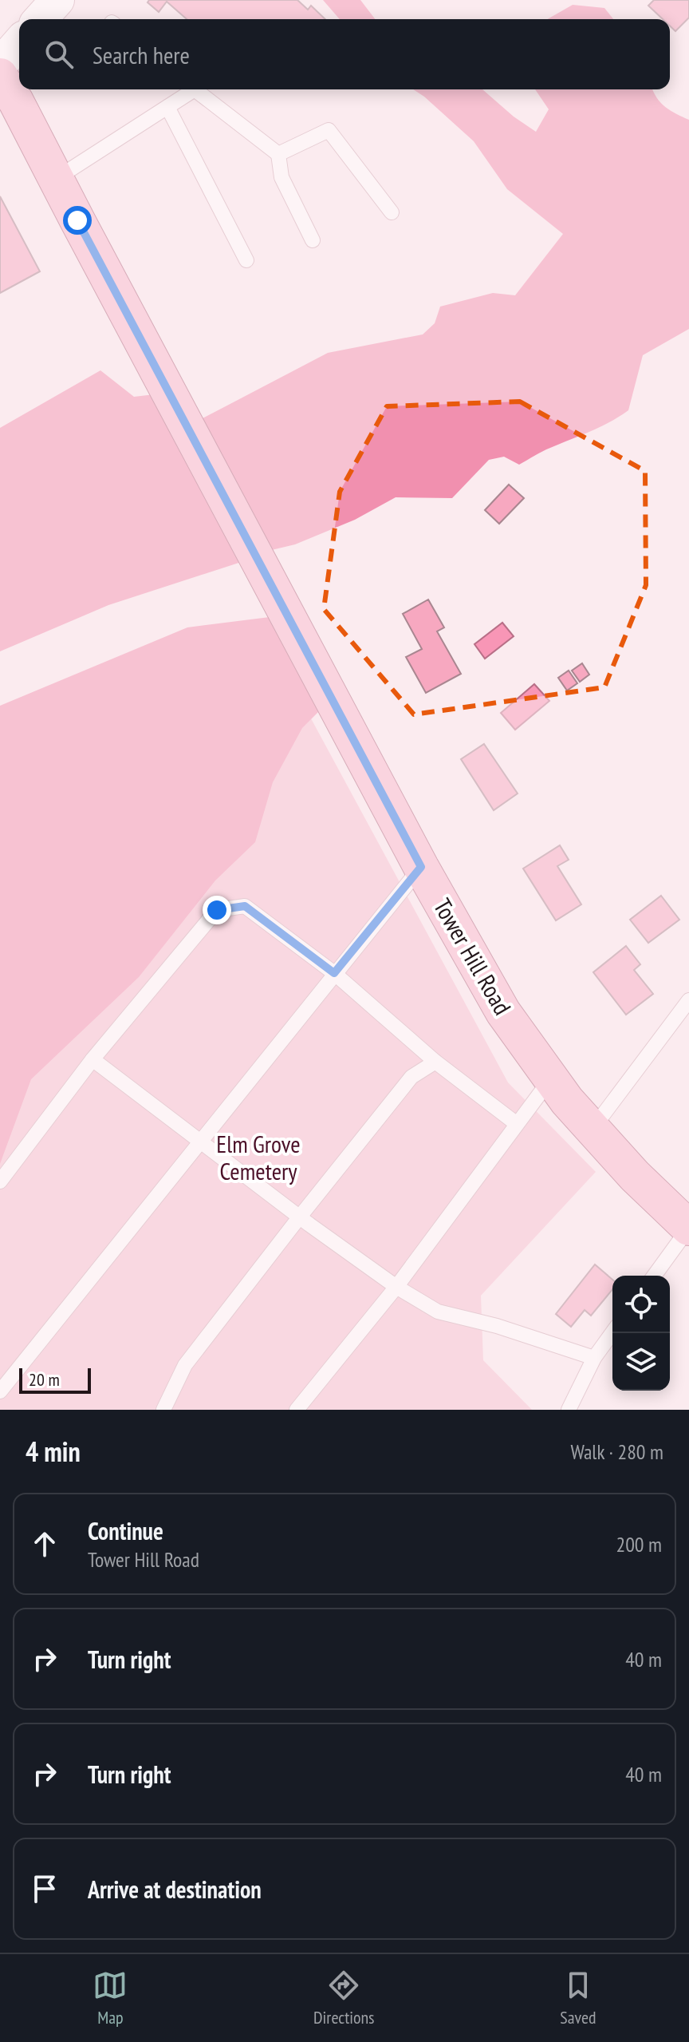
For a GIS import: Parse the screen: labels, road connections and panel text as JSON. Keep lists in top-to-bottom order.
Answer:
{
  "streets": {
    "main road": ["Tower Hill Road"]
  },
  "parks": ["Elm Grove Cemetery"],
  "scale_bar": "20 m",
  "page": {
    "search": "Search here",
    "scale": "20 m",
    "heading": ["4 min", "Walk · 280 m"],
    "list": [
      ["Continue", "Tower Hill Road", "200 m"],
      ["Turn right", "40 m"],
      ["Turn right", "40 m"],
      "Arrive at destination"
    ],
    "nav": ["Map", "Directions", "Saved"]
  }
}
